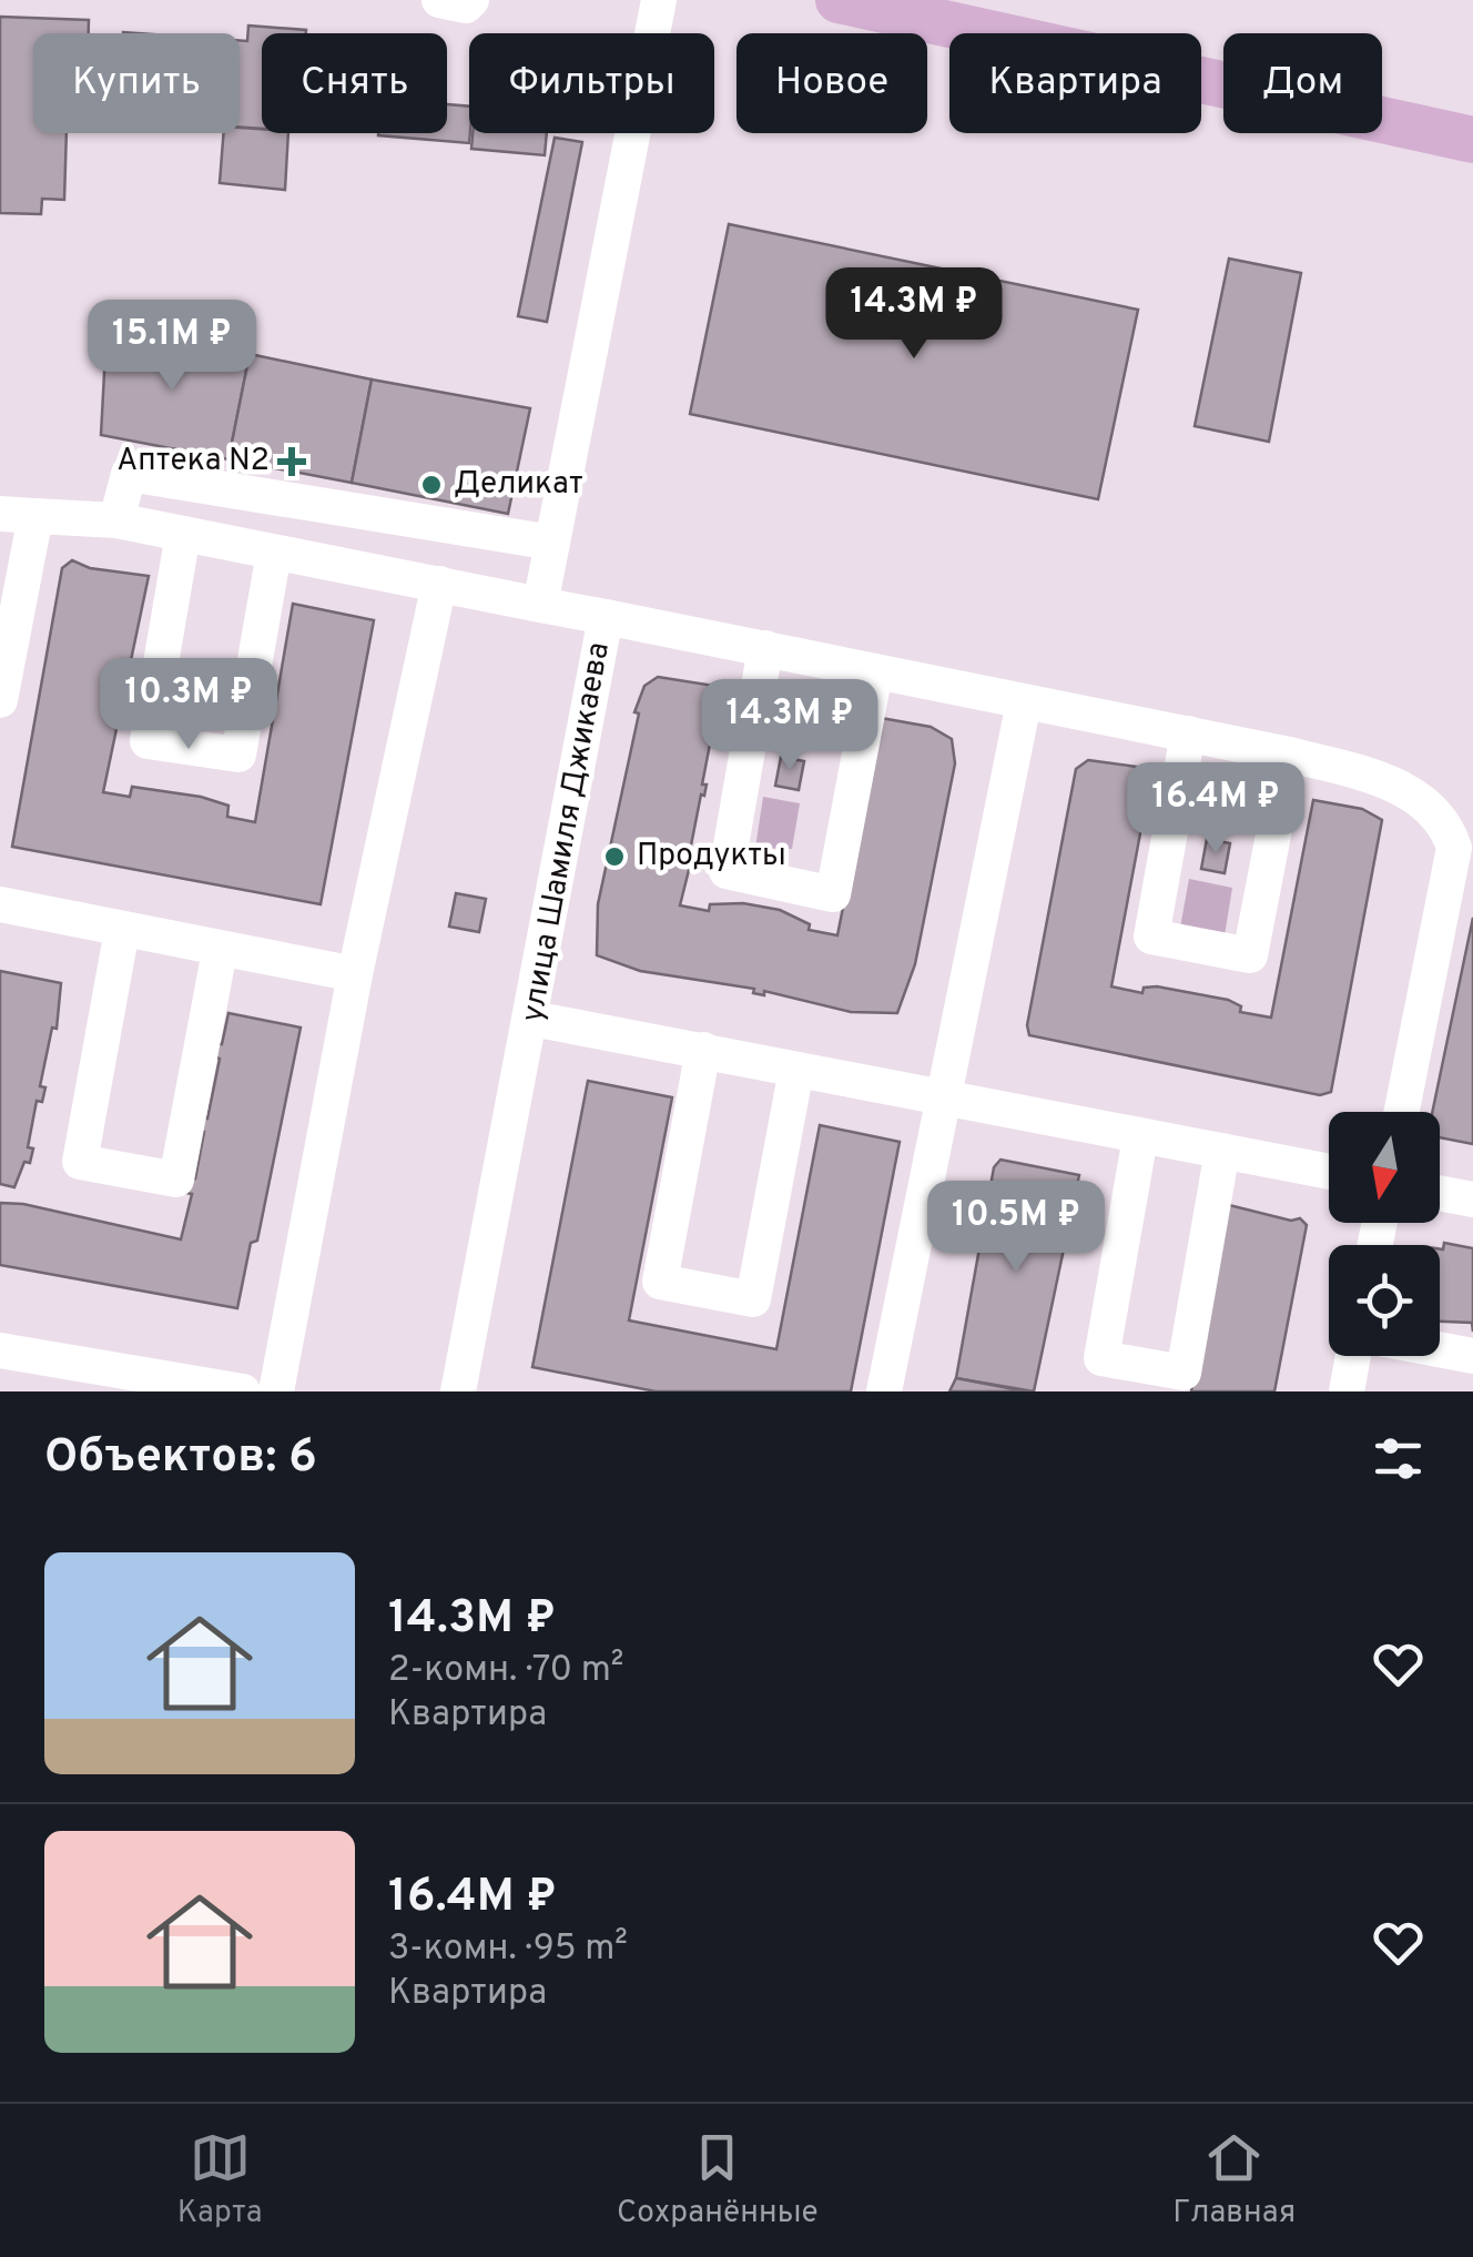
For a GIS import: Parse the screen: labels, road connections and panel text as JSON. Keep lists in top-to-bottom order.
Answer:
{
  "streets": {
    "street": ["улица Шамиля Джикаева"]
  },
  "places": {
    "health": ["Аптека N2"],
    "other": ["Деликат", "Продукты"]
  },
  "north": "bottom",
  "page": {
    "chip": [
      "Купить",
      "Снять",
      "Фильтры",
      "Новое",
      "Квартира",
      "Дом"
    ],
    "price": [
      "14.3M ₽",
      "15.1M ₽",
      "10.3M ₽",
      "14.3M ₽",
      "16.4M ₽",
      "10.5M ₽"
    ],
    "heading": "Объектов: 6",
    "list": [
      {
        "name": "14.3M ₽",
        "note": "2-комн. · 70 m² · Квартира"
      },
      {
        "name": "16.4M ₽",
        "note": "3-комн. · 95 m² · Квартира"
      }
    ],
    "tabs": ["Карта", "Сохранённые", "Главная"]
  }
}
